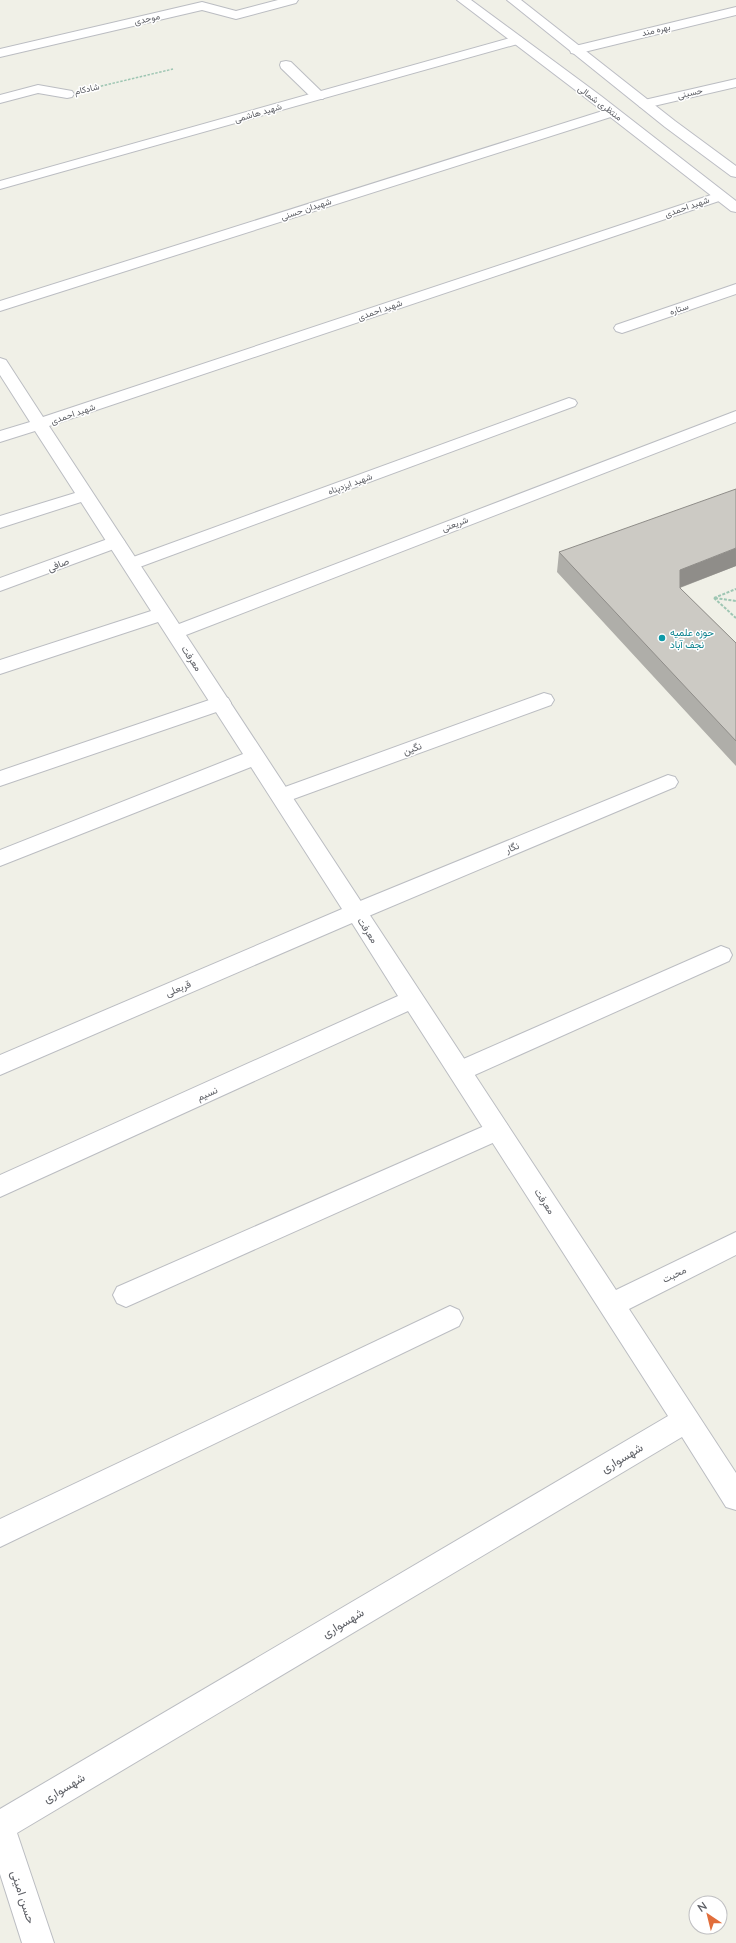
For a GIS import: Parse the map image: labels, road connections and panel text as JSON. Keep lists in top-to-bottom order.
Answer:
{
  "streets": {
    "street": [
      "موحدی",
      "بهره مند",
      "شادکام",
      "حسینی",
      "منتظری شمالی",
      "شهید هاشمی",
      "شهید احمدی",
      "شهیدان حسنی",
      "ستاره",
      "شهید ایزدپناه",
      "شریعتی",
      "صافی",
      "معرفت",
      "نگین",
      "نگار",
      "قربعلی",
      "نسیم",
      "محبت",
      "شهسواری",
      "حسن امینی"
    ]
  },
  "crossings": [
    ["منتظری شمالی", "شهید هاشمی"],
    ["منتظری شمالی", "شهید احمدی"],
    ["منتظری شمالی", "شهیدان حسنی"],
    ["شهید احمدی", "معرفت"],
    ["شهید ایزدپناه", "معرفت"],
    ["شریعتی", "معرفت"],
    ["صافی", "معرفت"],
    ["معرفت", "نگین"],
    ["معرفت", "نگار"],
    ["معرفت", "قربعلی"],
    ["معرفت", "نسیم"],
    ["معرفت", "محبت"],
    ["معرفت", "شهسواری"],
    ["نگار", "قربعلی"],
    ["شهسواری", "حسن امینی"]
  ],
  "places": ["حوزه علمیه نجف آباد"],
  "north": "top left"
}
